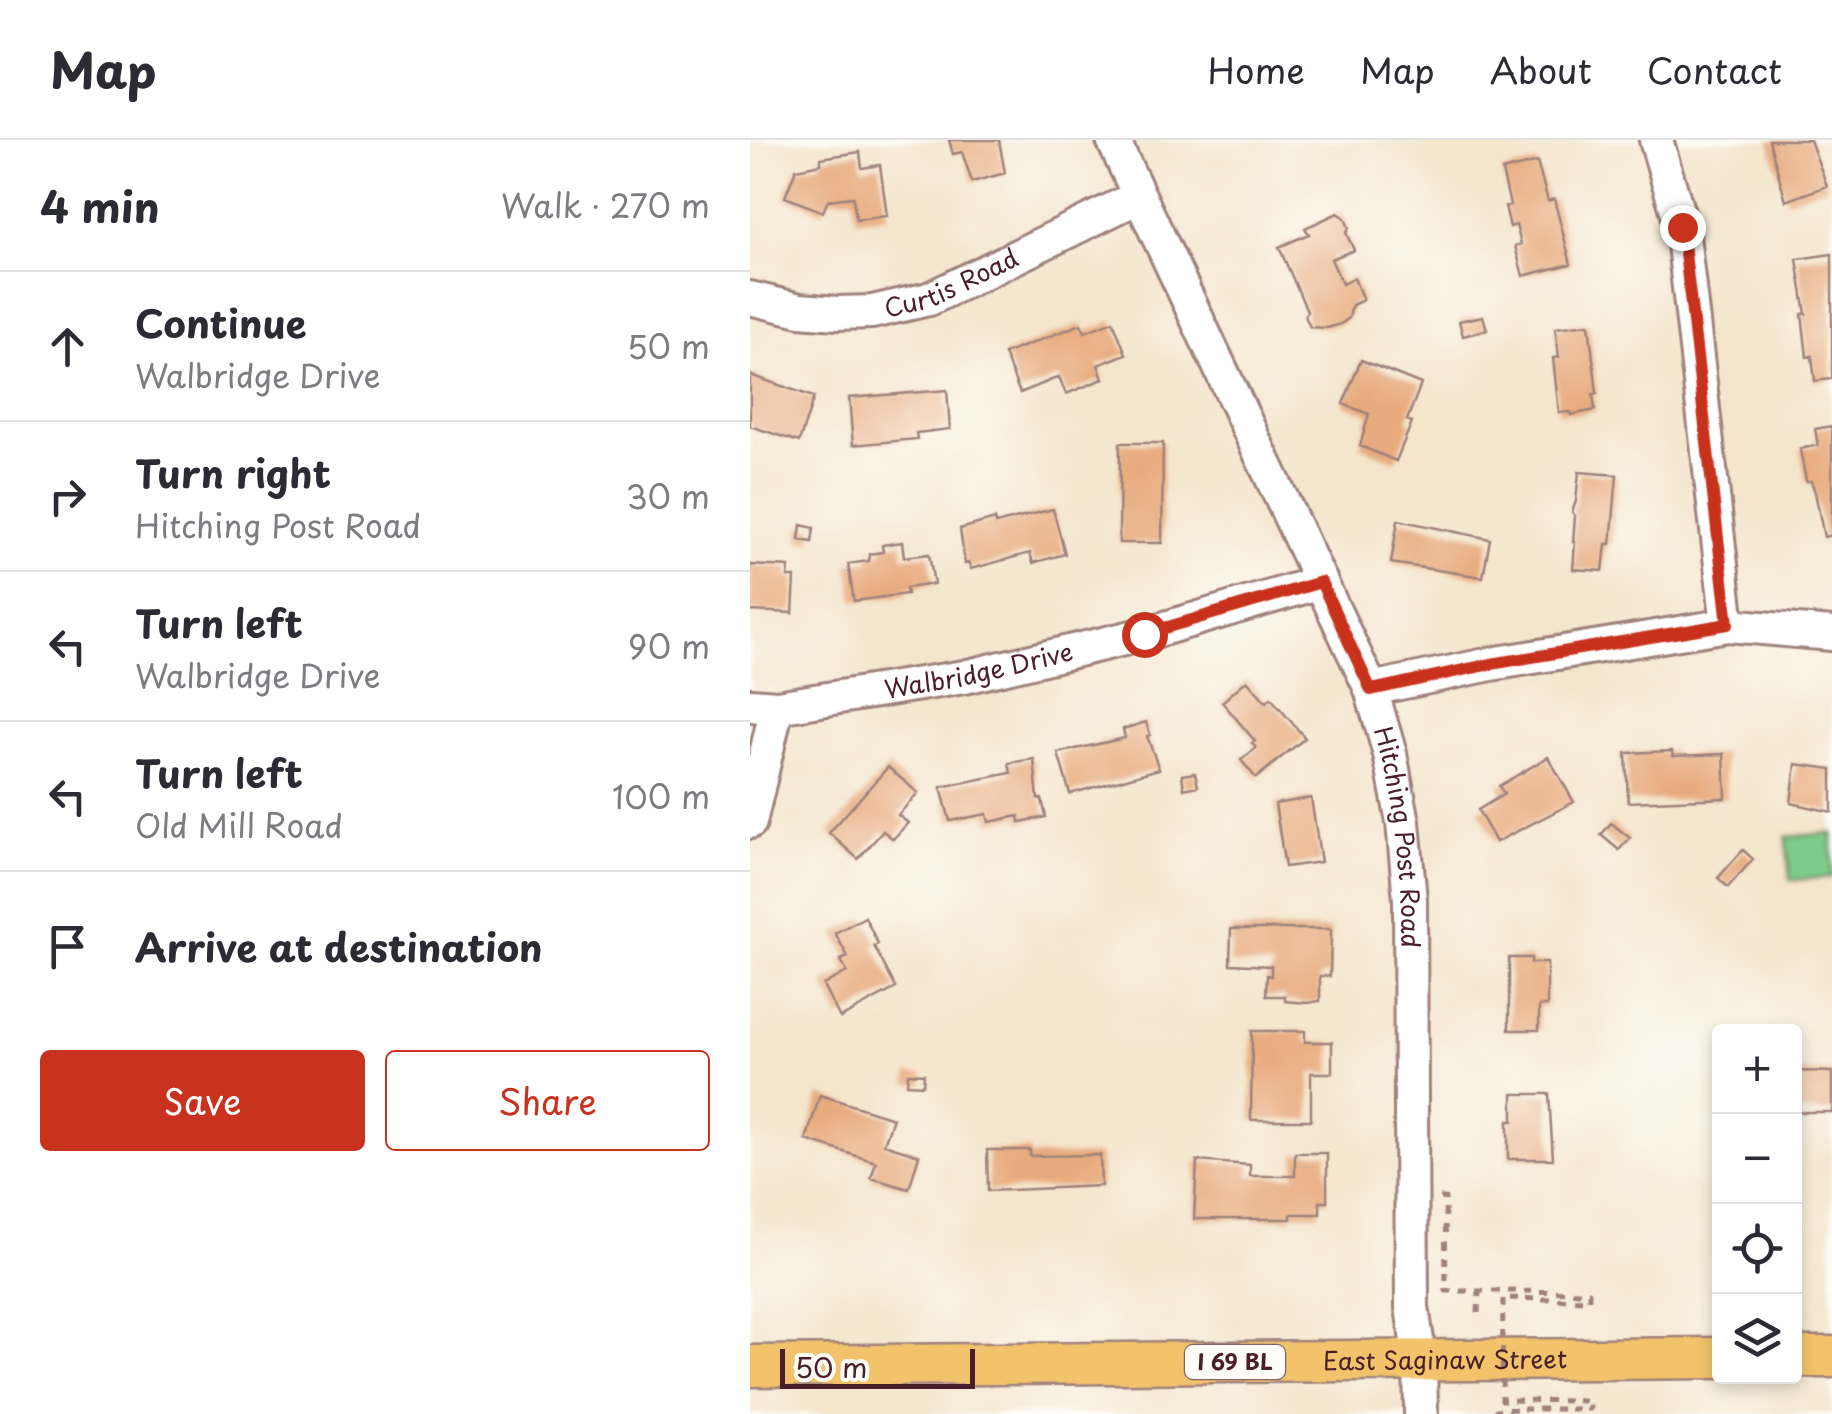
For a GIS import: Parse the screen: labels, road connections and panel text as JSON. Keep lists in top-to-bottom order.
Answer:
{
  "streets": {
    "main road": ["East Saginaw Street", "I 69 BL"],
    "street": ["Curtis Road", "Walbridge Drive", "Hitching Post Road"]
  },
  "crossings": [
    ["Curtis Road", "Hitching Post Road"],
    ["Walbridge Drive", "Hitching Post Road"],
    ["Hitching Post Road", "East Saginaw Street"]
  ],
  "scale_bar": "50 m",
  "page": {
    "header": "Map",
    "nav": [
      "Home",
      "Map",
      "About",
      "Contact"
    ],
    "heading": ["4 min", "Walk · 270 m"],
    "list": [
      ["Continue", "Walbridge Drive", "50 m"],
      ["Turn right", "Hitching Post Road", "30 m"],
      ["Turn left", "Walbridge Drive", "90 m"],
      ["Turn left", "Old Mill Road", "100 m"],
      "Arrive at destination"
    ],
    "buttons": ["Save", "Share"],
    "map_buttons": ["+", "−"],
    "scale": "50 m"
  }
}
